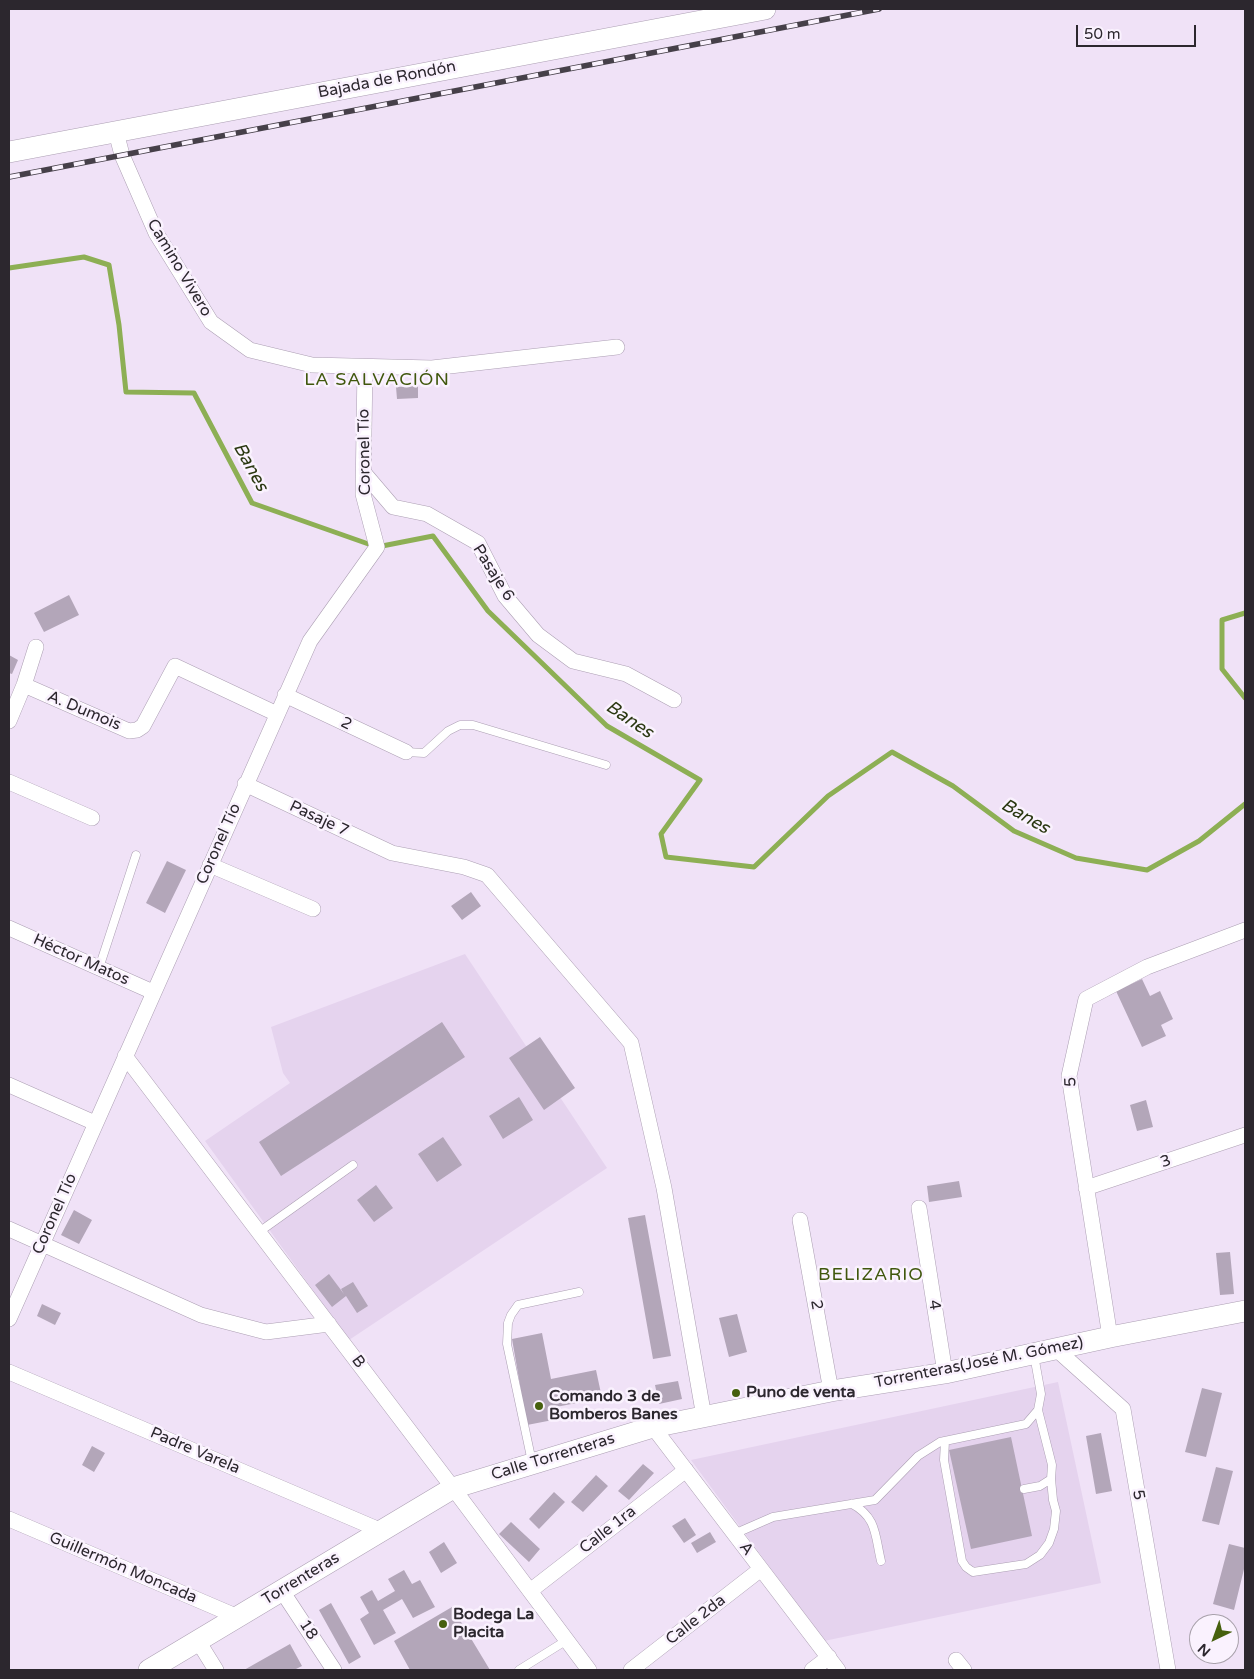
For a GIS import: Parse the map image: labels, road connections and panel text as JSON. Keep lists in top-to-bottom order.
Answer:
{
  "streets": {
    "street": [
      "Bajada de Rondón",
      "Camino Vivero",
      "Coronel Tío",
      "Pasaje 6",
      "A. Dumois",
      "2",
      "Pasaje 7",
      "Héctor Matos",
      "5",
      "3",
      "4",
      "B",
      "Torrenteras(José M. Gómez)",
      "Padre Varela",
      "Calle Torrenteras",
      "Calle 1ra",
      "A",
      "Guillermón Moncada",
      "Torrenteras",
      "Calle 2da",
      "18"
    ]
  },
  "crossings": [
    ["Bajada de Rondón", "Camino Vivero"],
    ["Camino Vivero", "Coronel Tío"],
    ["Coronel Tío", "Pasaje 6"],
    ["Coronel Tío", "A. Dumois"],
    ["Coronel Tío", "2"],
    ["Coronel Tío", "Pasaje 7"],
    ["Coronel Tío", "Héctor Matos"],
    ["Coronel Tío", "B"],
    ["2", "Torrenteras(José M. Gómez)"],
    ["Pasaje 7", "Torrenteras(José M. Gómez)"],
    ["5", "3"],
    ["5", "Torrenteras(José M. Gómez)"],
    ["4", "Torrenteras(José M. Gómez)"],
    ["B", "Calle Torrenteras"],
    ["B", "Calle 1ra"],
    ["B", "Torrenteras"],
    ["Torrenteras(José M. Gómez)", "Calle Torrenteras"],
    ["Torrenteras(José M. Gómez)", "A"],
    ["Padre Varela", "Torrenteras"],
    ["Calle Torrenteras", "A"],
    ["Calle Torrenteras", "Torrenteras"],
    ["Calle 1ra", "A"],
    ["A", "Calle 2da"],
    ["Guillermón Moncada", "Torrenteras"],
    ["Torrenteras", "18"]
  ],
  "districts": ["LA SALVACIÓN", "BELIZARIO"],
  "water": ["Banes"],
  "places": ["Puno de venta", "Comando 3 de Bomberos Banes", "Bodega La Placita"],
  "scale_bar": "50 m",
  "north": "bottom left"
}
